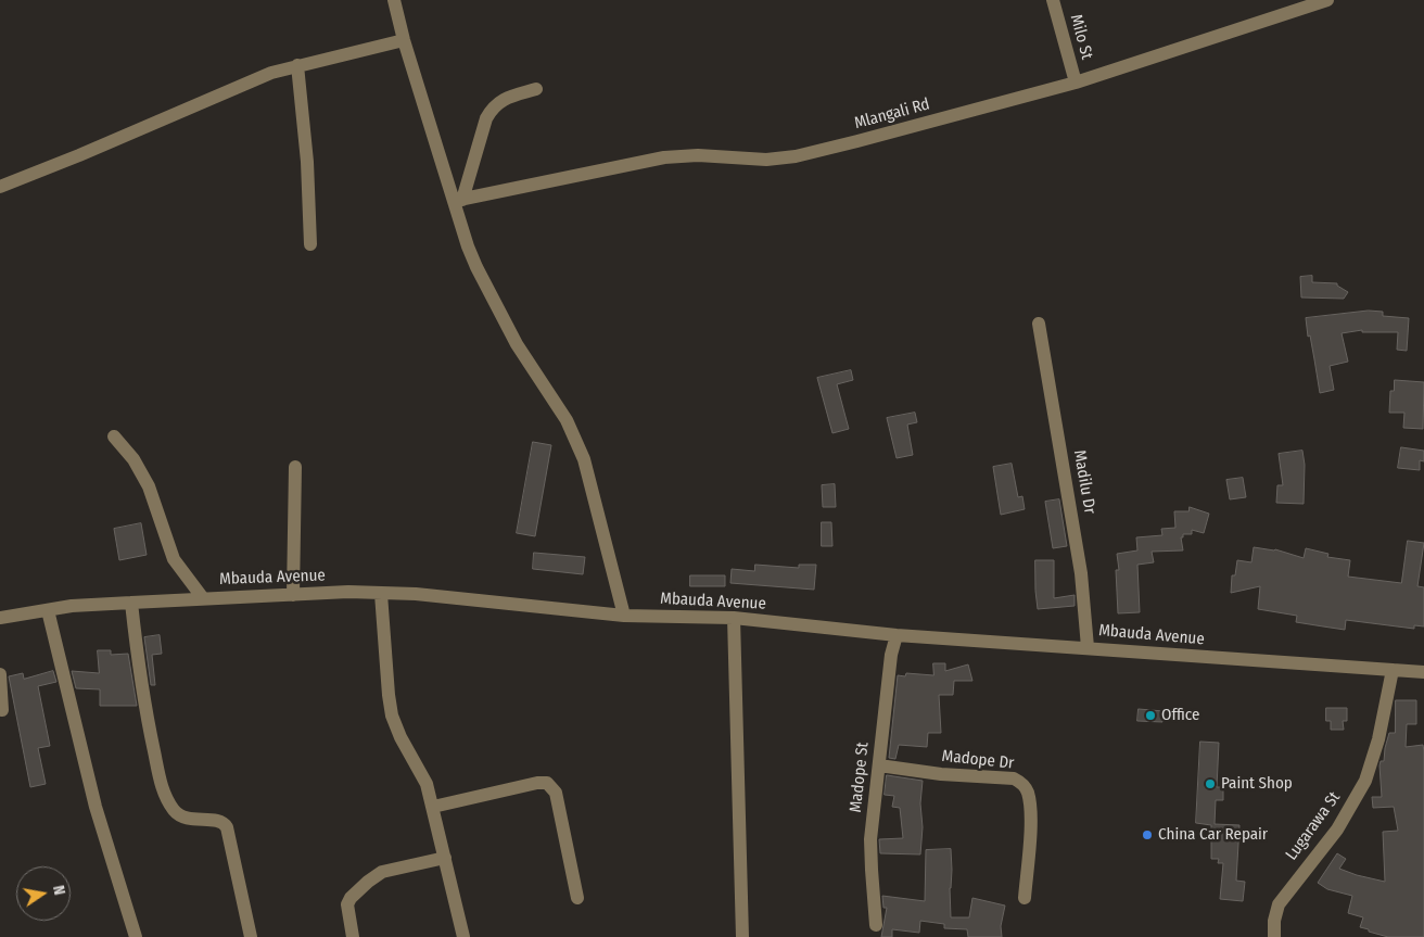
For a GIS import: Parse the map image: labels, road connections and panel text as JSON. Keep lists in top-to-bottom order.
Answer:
{
  "streets": {
    "street": [
      "Milo St",
      "Mlangali Rd",
      "Madilu Dr",
      "Mbauda Avenue",
      "Madope Dr",
      "Madope St",
      "Lugarawa St"
    ]
  },
  "crossings": [
    ["Milo St", "Mlangali Rd"],
    ["Madilu Dr", "Mbauda Avenue"],
    ["Mbauda Avenue", "Madope St"],
    ["Mbauda Avenue", "Lugarawa St"],
    ["Madope Dr", "Madope St"]
  ],
  "places": ["Office", "Paint Shop", "China Car Repair"],
  "north": "right"
}
